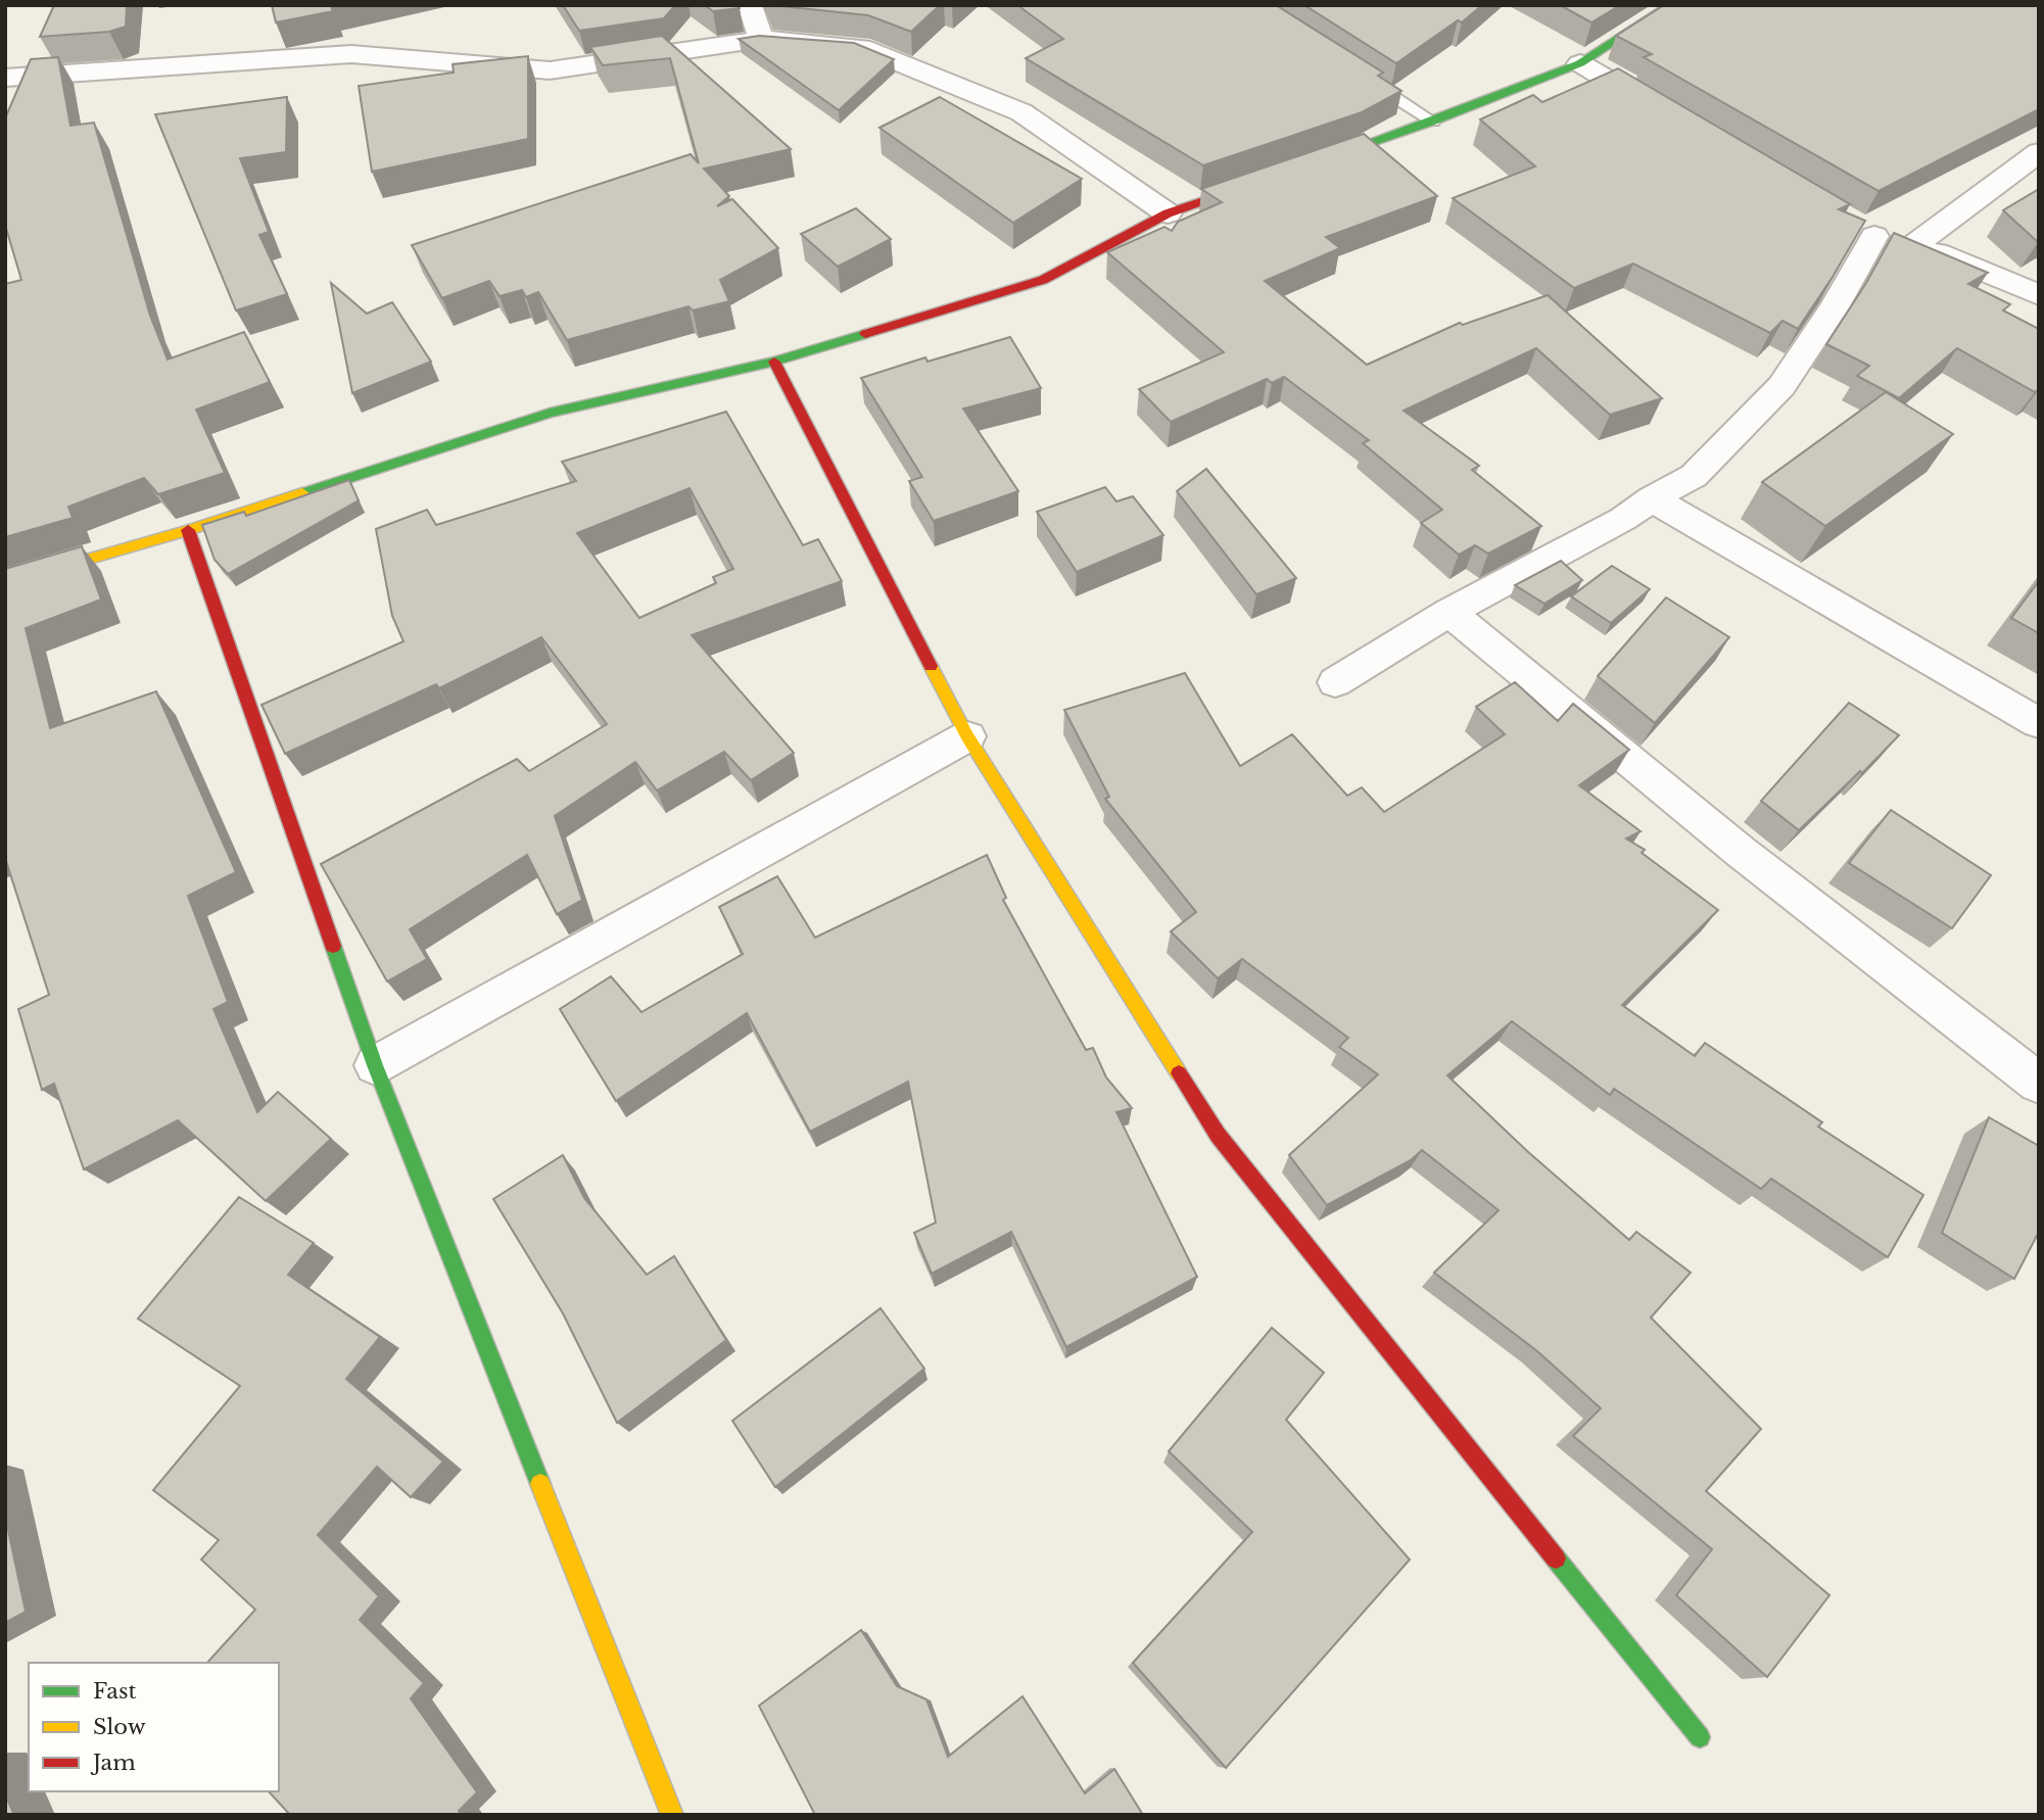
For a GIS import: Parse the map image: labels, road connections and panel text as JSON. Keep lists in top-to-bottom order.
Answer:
{
  "legend": ["Fast", "Slow", "Jam"]
}
